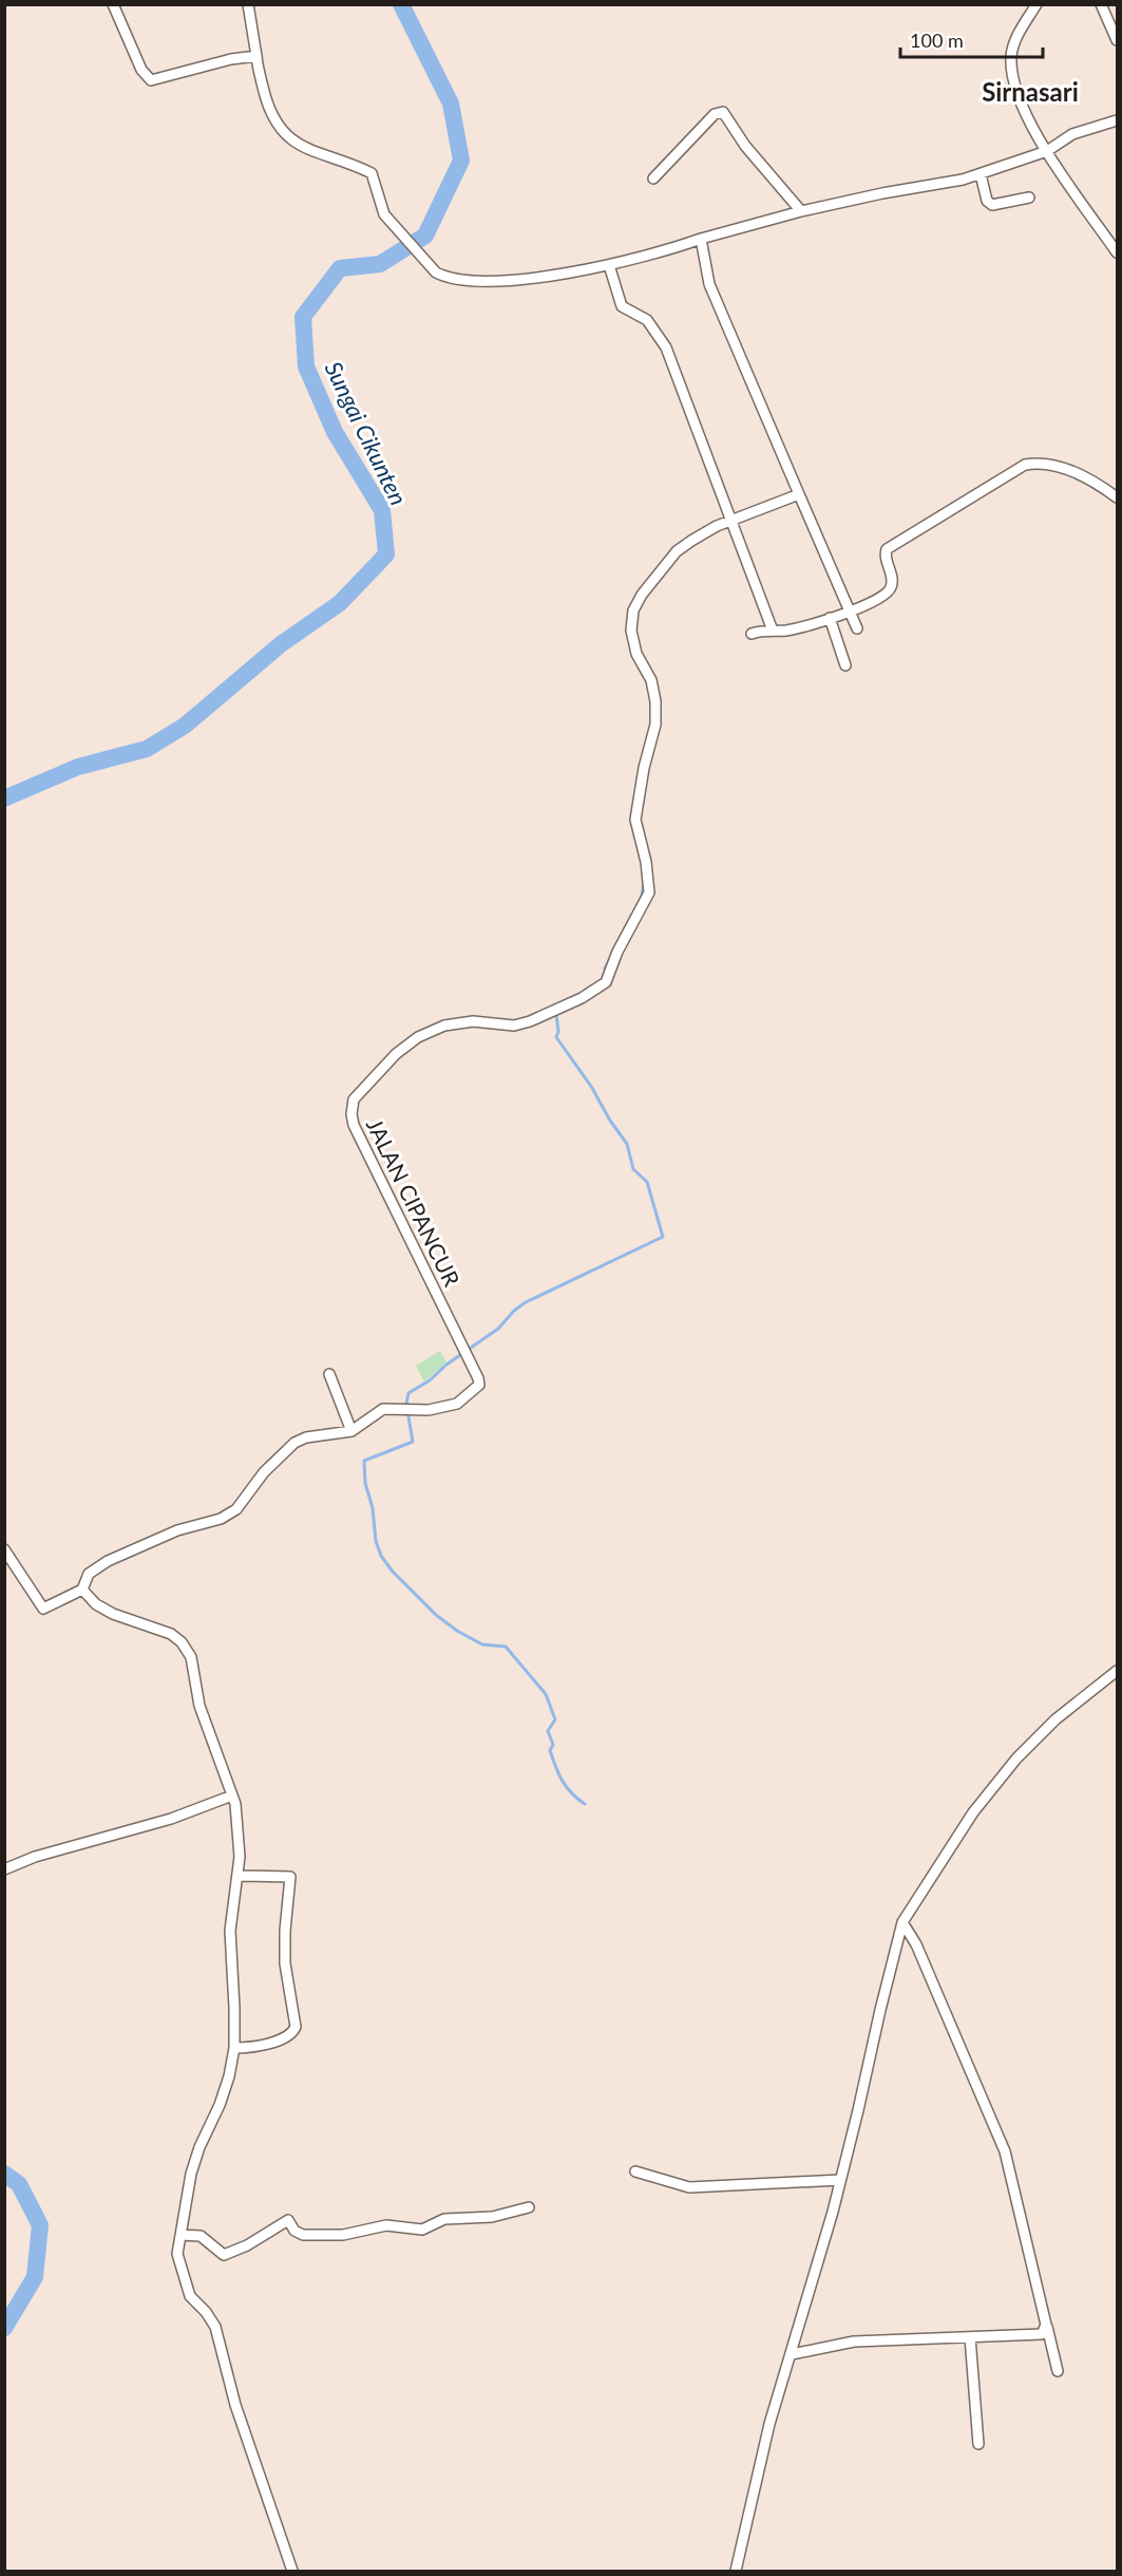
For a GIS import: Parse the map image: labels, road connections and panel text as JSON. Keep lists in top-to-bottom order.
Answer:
{
  "streets": {
    "street": ["JALAN CIPANCUR"]
  },
  "districts": ["Sirnasari"],
  "water": ["Sungai Cikunten"],
  "scale_bar": "100 m"
}
